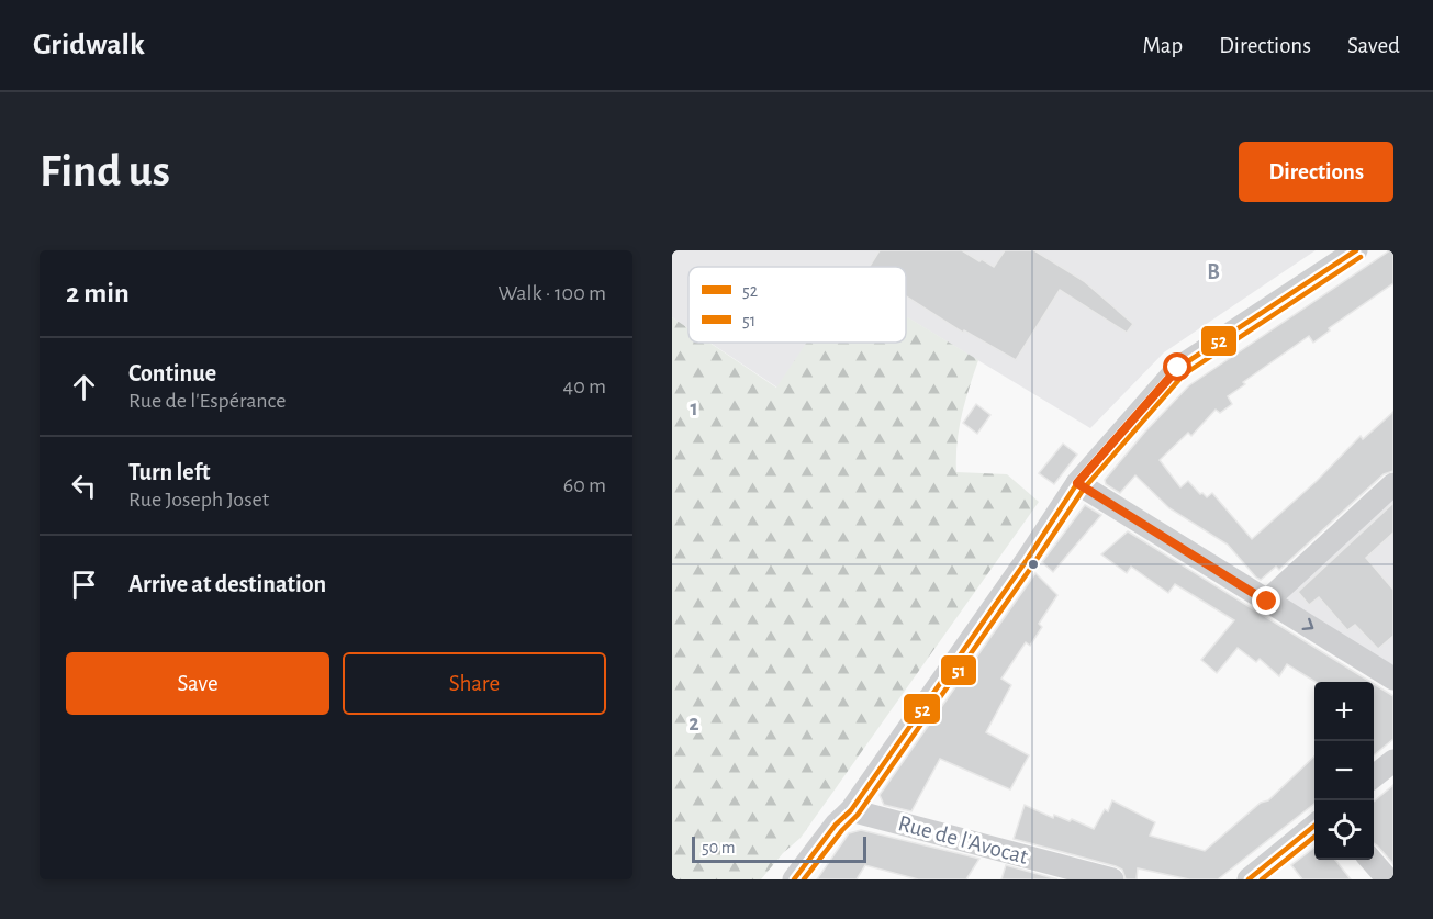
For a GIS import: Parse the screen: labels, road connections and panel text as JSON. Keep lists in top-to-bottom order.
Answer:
{
  "streets": {
    "street": ["Rue de l'Avocat"]
  },
  "lines": ["transit line 52", "transit line 51"],
  "legend": ["52", "51"],
  "scale_bar": "50 m",
  "page": {
    "header": "Gridwalk",
    "nav": ["Map", "Directions", "Saved"],
    "buttons": [
      "Directions",
      ["Save", "Share"]
    ],
    "title": "Find us",
    "heading": ["2 min", "Walk · 100 m"],
    "list": [
      ["Continue", "Rue de l'Espérance", "40 m"],
      ["Turn left", "Rue Joseph Joset", "60 m"],
      "Arrive at destination"
    ],
    "map_buttons": ["+", "−"],
    "scale": "50 m"
  },
  "grid": {
    "columns": ["B"],
    "rows": ["1", "2"]
  }
}
